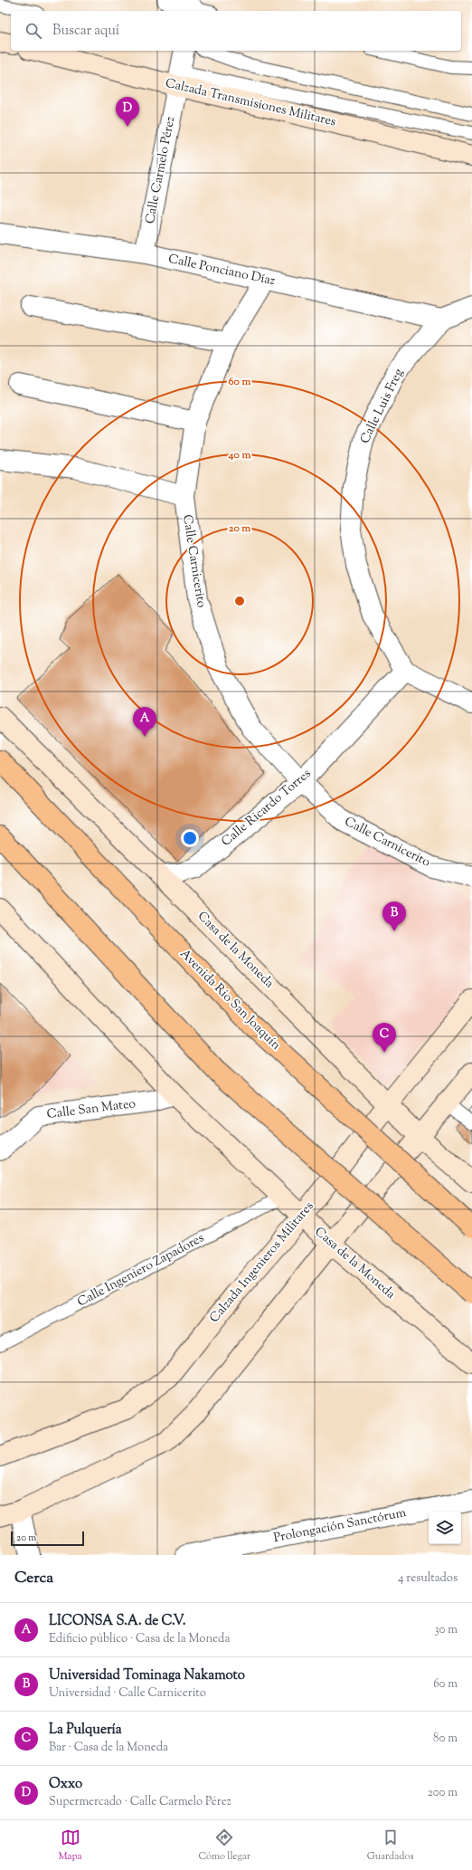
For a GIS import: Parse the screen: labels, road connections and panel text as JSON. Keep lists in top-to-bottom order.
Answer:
{
  "streets": {
    "highway": ["Avenida Río San Joaquín"],
    "main road": ["Calzada Transmisiones Militares", "Casa de la Moneda", "Calzada Ingenieros Militares"],
    "street": [
      "Calle Carmelo Pérez",
      "Calle Ponciano Díaz",
      "Calle Luis Freg",
      "Calle Carnicerito",
      "Calle Ricardo Torres",
      "Calle San Mateo",
      "Prolongación Sanctórum"
    ],
    "lane": ["Calle Ingeniero Zapadores"]
  },
  "crossings": [
    ["Calzada Transmisiones Militares", "Calle Carmelo Pérez"],
    ["Calle Carmelo Pérez", "Calle Ponciano Díaz"],
    ["Calle Ponciano Díaz", "Calle Luis Freg"],
    ["Calle Ponciano Díaz", "Calle Carnicerito"],
    ["Calle Luis Freg", "Calle Ricardo Torres"],
    ["Calle Carnicerito", "Calle Ricardo Torres"],
    ["Calle Ricardo Torres", "Casa de la Moneda"],
    ["Casa de la Moneda", "Calle San Mateo"],
    ["Casa de la Moneda", "Calzada Ingenieros Militares"],
    ["Casa de la Moneda", "Calle Ingeniero Zapadores"]
  ],
  "scale_bar": "20 m",
  "page": {
    "search": "Buscar aquí",
    "pins": [
      "D",
      "A",
      "B",
      "C"
    ],
    "scale": "20 m",
    "heading": ["Cerca", "4 resultados"],
    "list": [
      {
        "mark": "A",
        "name": "LICONSA S.A. de C.V.",
        "note": "Edificio público · Casa de la Moneda",
        "value": "30 m"
      },
      {
        "mark": "B",
        "name": "Universidad Tominaga Nakamoto",
        "note": "Universidad · Calle Carnicerito",
        "value": "60 m"
      },
      {
        "mark": "C",
        "name": "La Pulquería",
        "note": "Bar · Casa de la Moneda",
        "value": "80 m"
      },
      {
        "mark": "D",
        "name": "Oxxo",
        "note": "Supermercado · Calle Carmelo Pérez",
        "value": "200 m"
      }
    ],
    "nav": ["Mapa", "Cómo llegar", "Guardados"]
  },
  "rings": ["60 m", "40 m", "20 m"]
}
